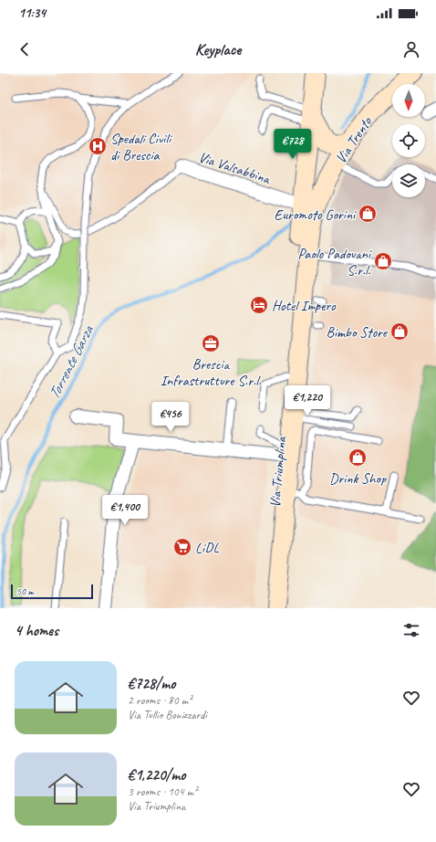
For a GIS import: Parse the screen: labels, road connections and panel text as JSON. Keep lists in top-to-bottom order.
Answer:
{
  "streets": {
    "main road": ["Via Trento", "Via Triumplina"],
    "street": ["Via Valsabbina"]
  },
  "crossings": [
    ["Via Trento", "Via Triumplina"],
    ["Via Valsabbina", "Via Triumplina"]
  ],
  "water": ["Torrente Garza"],
  "places": {
    "hospital": ["Spedali Civili di Brescia"],
    "shop": [
      "Euromoto Gorini",
      "Paolo Padovani S.r.l.",
      "Bimbo Store",
      "Drink Shop"
    ],
    "hotel": ["Hotel Impero"],
    "office": ["Brescia Infrastrutture S.r.l."],
    "supermarket": ["LiDL"]
  },
  "scale_bar": "50 m",
  "north": "bottom",
  "page": {
    "status": "11:34",
    "header": "Keyplace",
    "price": [
      "€728",
      "€1,220",
      "€456",
      "€1,400"
    ],
    "scale": "50 m",
    "heading": "4 homes",
    "list": [
      {
        "name": "€728/mo",
        "note": "2 rooms · 80 m² · Via Tullio Bonizzardi"
      },
      {
        "name": "€1,220/mo",
        "note": "3 rooms · 104 m² · Via Triumplina"
      }
    ]
  }
}
